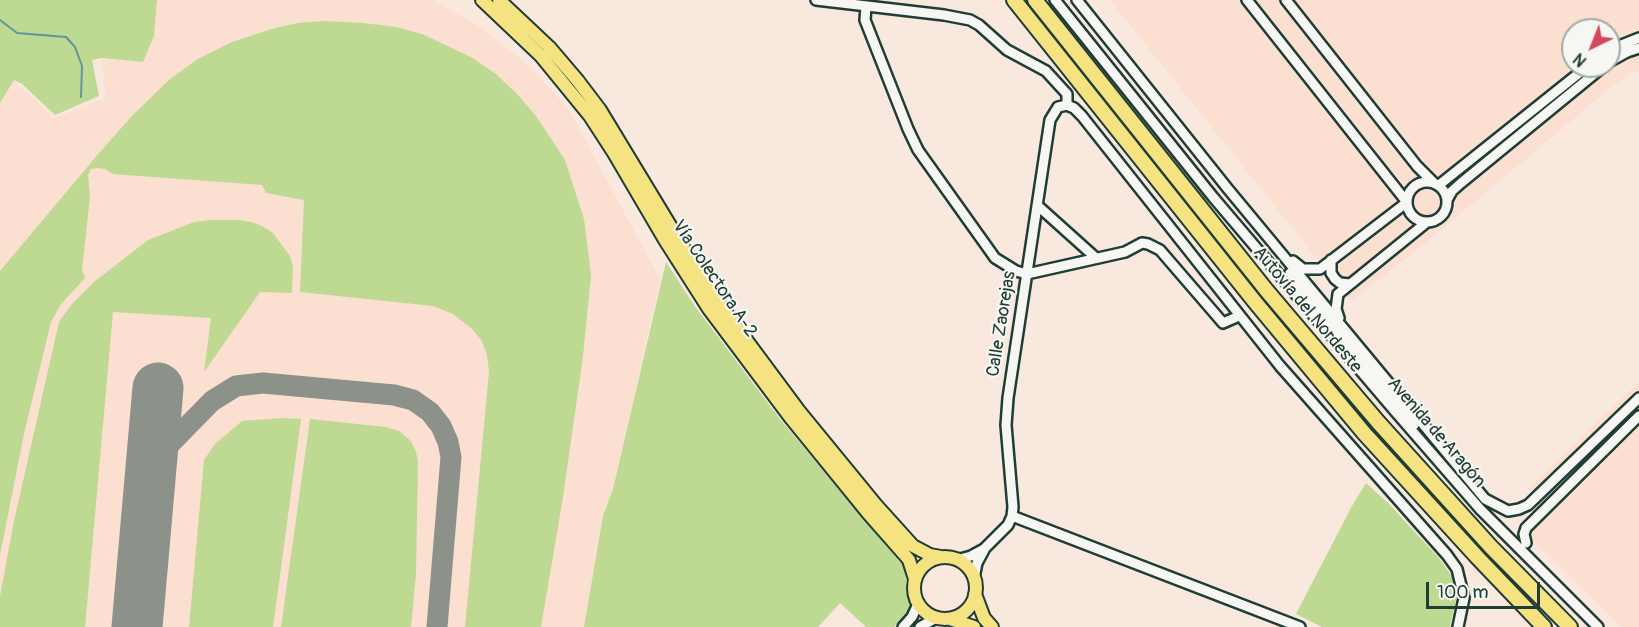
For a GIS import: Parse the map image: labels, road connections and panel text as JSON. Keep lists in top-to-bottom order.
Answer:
{
  "streets": {
    "highway": ["Autovía del Nordeste"],
    "main road": ["Vía Colectora A-2"],
    "street": ["Calle Zaorejas", "Avenida de Aragón"]
  },
  "scale_bar": "100 m",
  "north": "bottom left"
}
